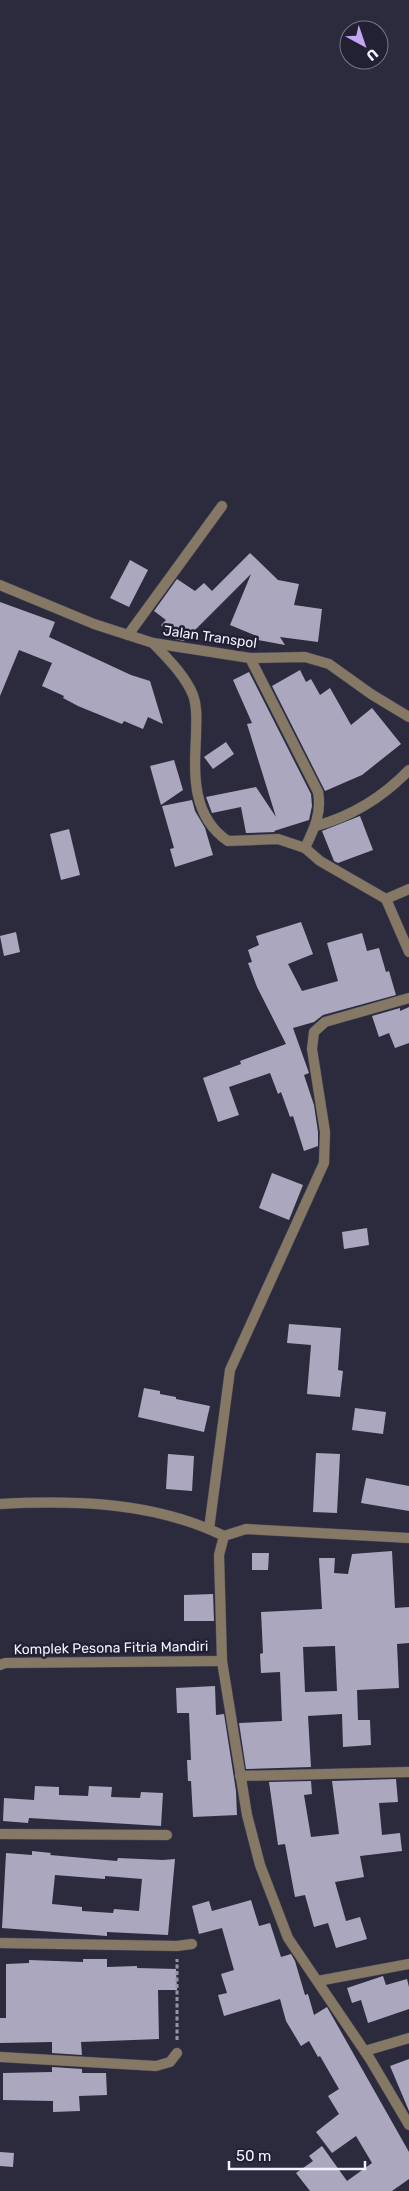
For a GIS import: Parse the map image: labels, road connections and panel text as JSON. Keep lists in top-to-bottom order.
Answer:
{
  "streets": {
    "street": ["Jalan Transpol", "Komplek Pesona Fitria Mandiri"]
  },
  "scale_bar": "50 m",
  "north": "bottom right"
}
